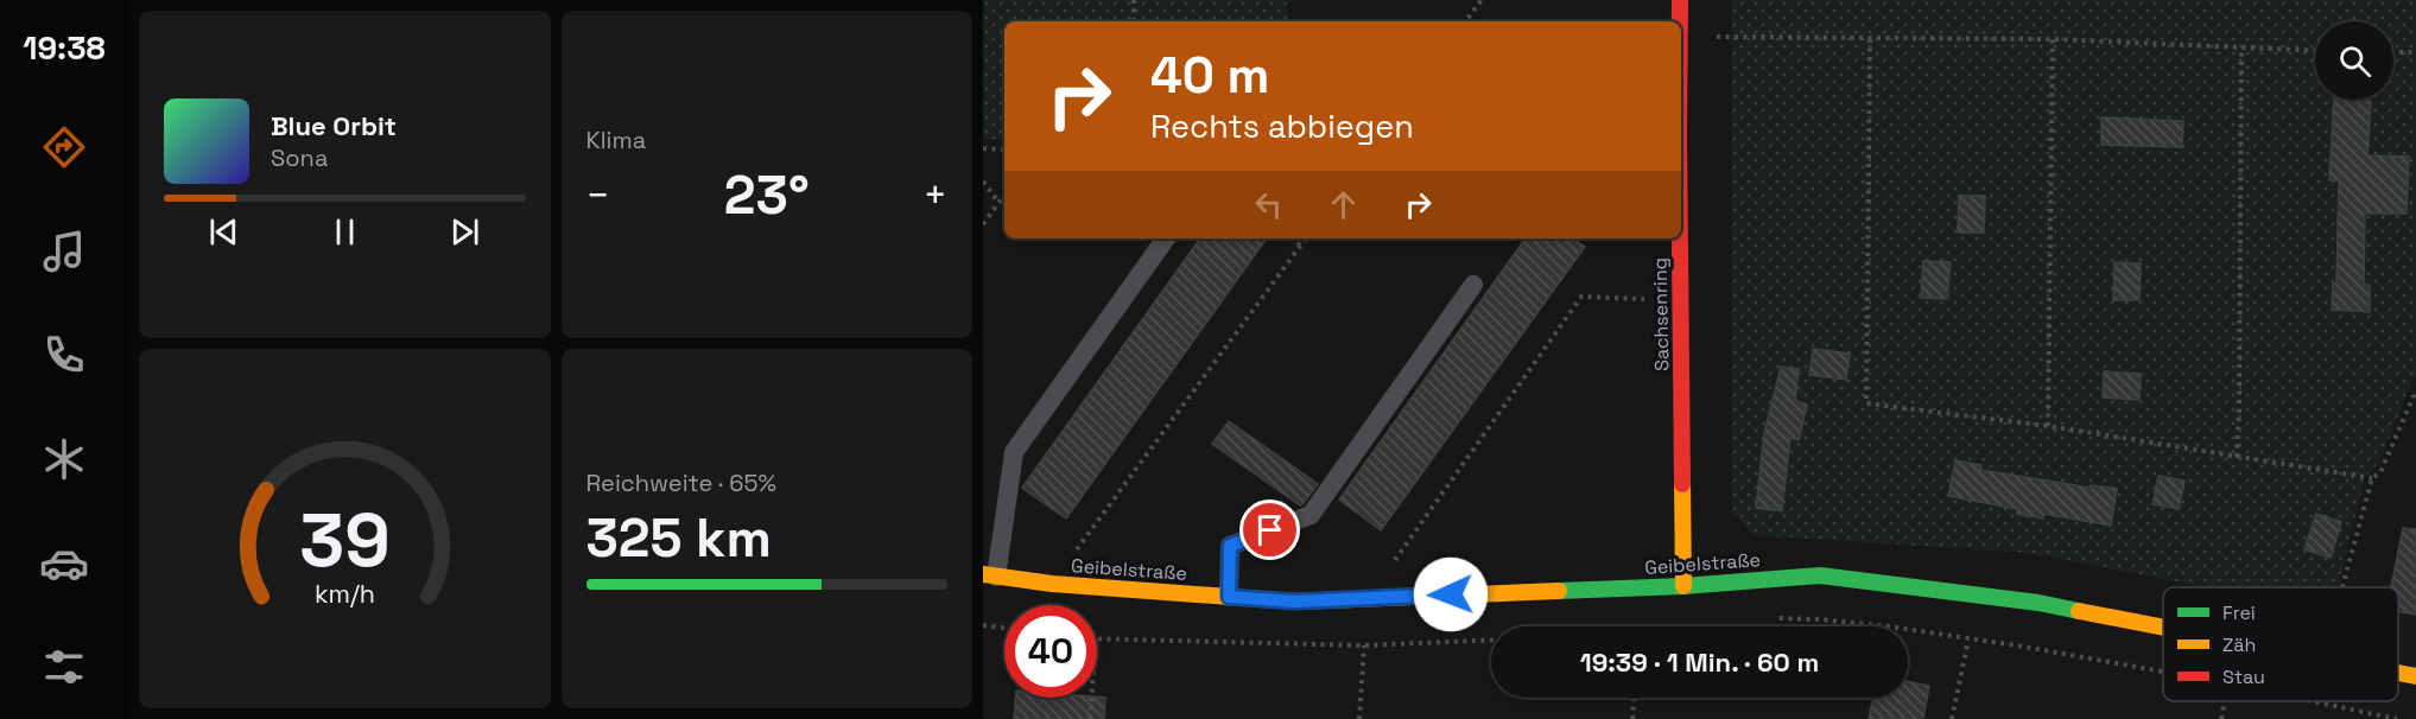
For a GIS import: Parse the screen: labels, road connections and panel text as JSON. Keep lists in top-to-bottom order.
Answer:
{
  "streets": {
    "street": ["Sachsenring", "Geibelstraße"]
  },
  "crossings": [
    ["Sachsenring", "Geibelstraße"]
  ],
  "legend": ["Frei", "Zäh", "Stau"],
  "page": {
    "tabs": "19:38",
    "tile": [
      "Klima",
      ["Reichweite · 65%", "325 km"]
    ],
    "turn": ["40 m", "Rechts abbiegen"],
    "song": ["Blue Orbit", "Sona"],
    "heat": ["−", "23°", "+"],
    "limit": "40",
    "trip": "19:39 · 1 Min. · 60 m",
    "gauge": ["39", "km/h"]
  }
}
